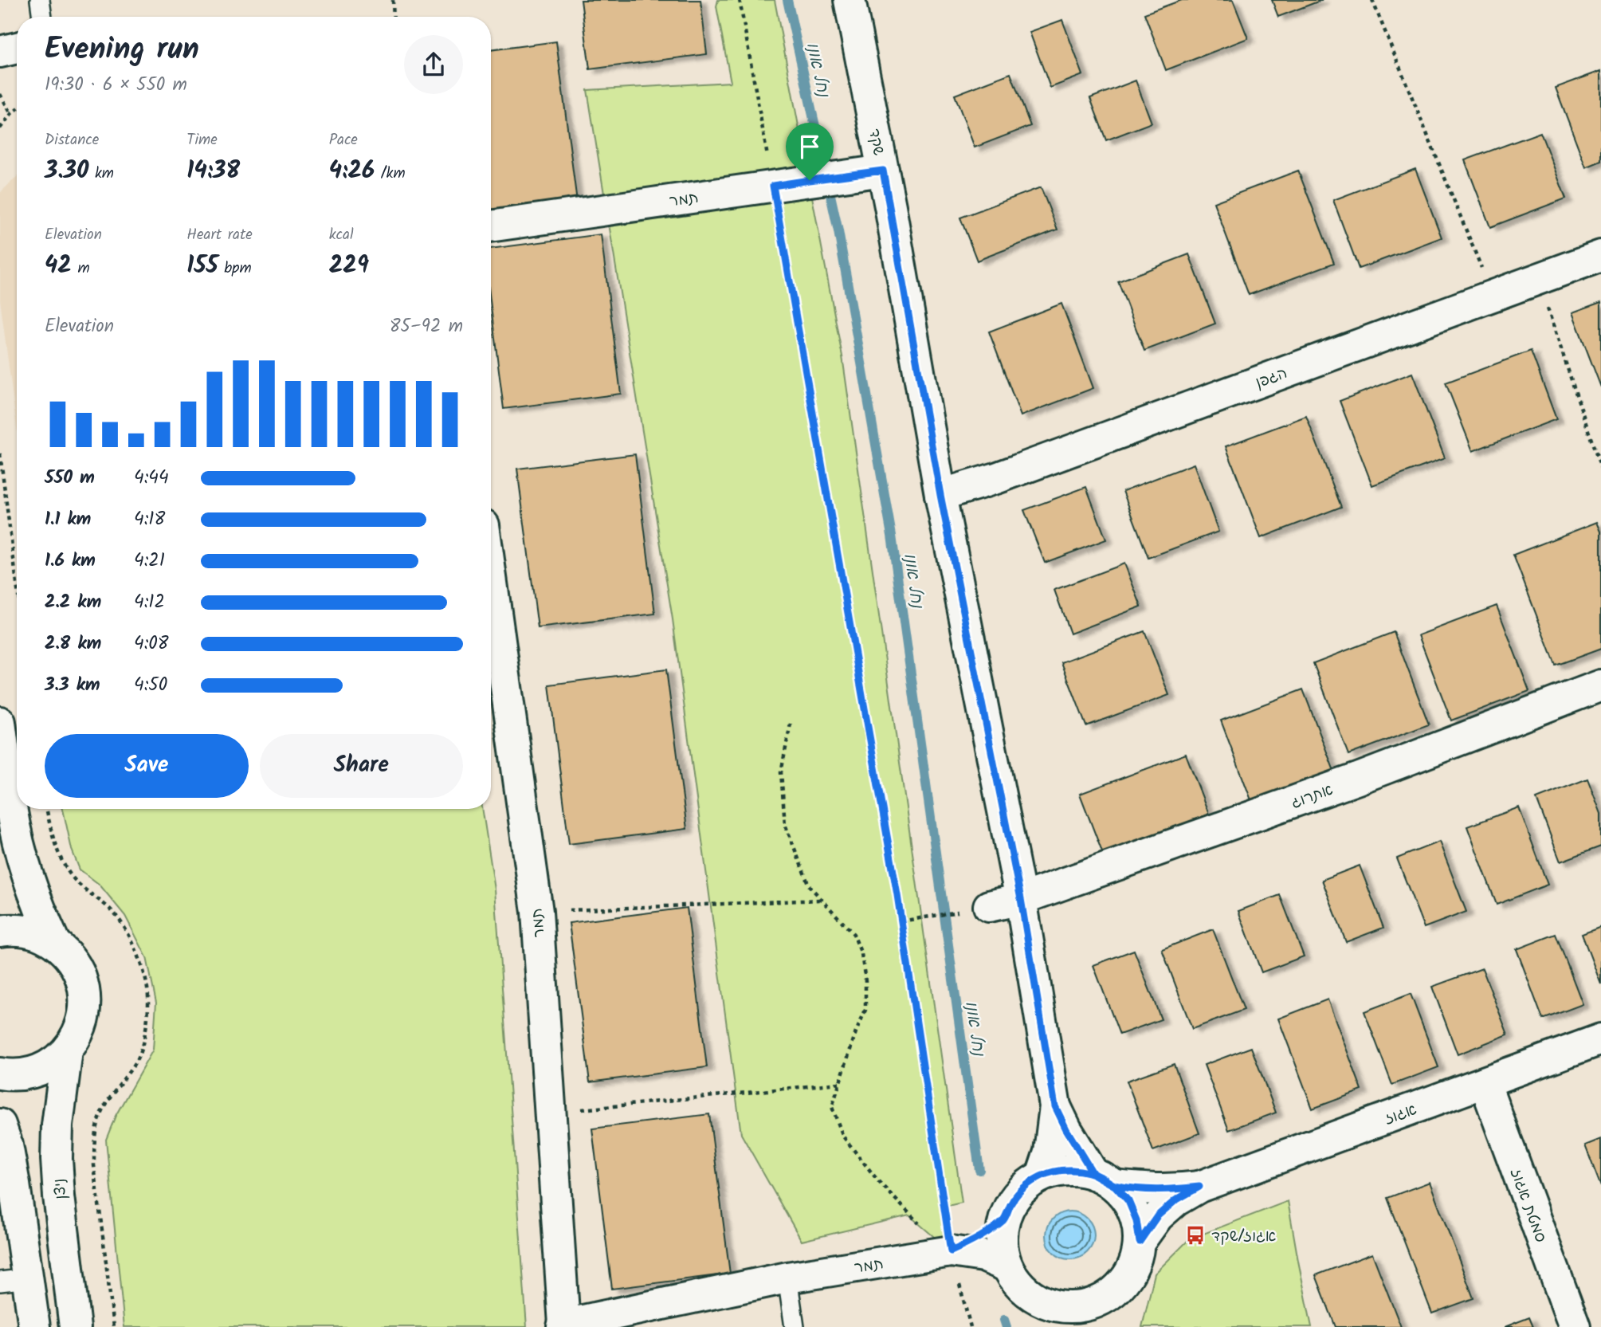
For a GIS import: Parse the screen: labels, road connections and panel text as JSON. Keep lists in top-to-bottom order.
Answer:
{
  "streets": {
    "street": [
      "שקד",
      "תמר",
      "הגפן",
      "אתרוג",
      "אגוז",
      "ניצן",
      "סמטת אגוז"
    ]
  },
  "crossings": [
    ["שקד", "תמר"],
    ["שקד", "הגפן"],
    ["שקד", "אתרוג"],
    ["שקד", "אגוז"],
    ["תמר", "אגוז"],
    ["אגוז", "סמטת אגוז"]
  ],
  "water": ["נחל אונו"],
  "places": {
    "bus stop": ["אגוז/שקד"]
  },
  "page": {
    "heading": ["Evening run", "19:30 · 6 × 550 m"],
    "stats": [
      ["Distance", "3.30 km"],
      ["Time", "14:38"],
      ["Pace", "4:26 /km"],
      ["Elevation", "42 m"],
      ["Heart rate", "155 bpm"],
      ["kcal", "229"]
    ],
    "chart": ["Elevation", "85–92 m"],
    "list": [
      {
        "name": "550 m",
        "note": "4:44"
      },
      {
        "name": "1.1 km",
        "note": "4:18"
      },
      {
        "name": "1.6 km",
        "note": "4:21"
      },
      {
        "name": "2.2 km",
        "note": "4:12"
      },
      {
        "name": "2.8 km",
        "note": "4:08"
      },
      {
        "name": "3.3 km",
        "note": "4:50"
      }
    ],
    "buttons": ["Save", "Share"]
  }
}
